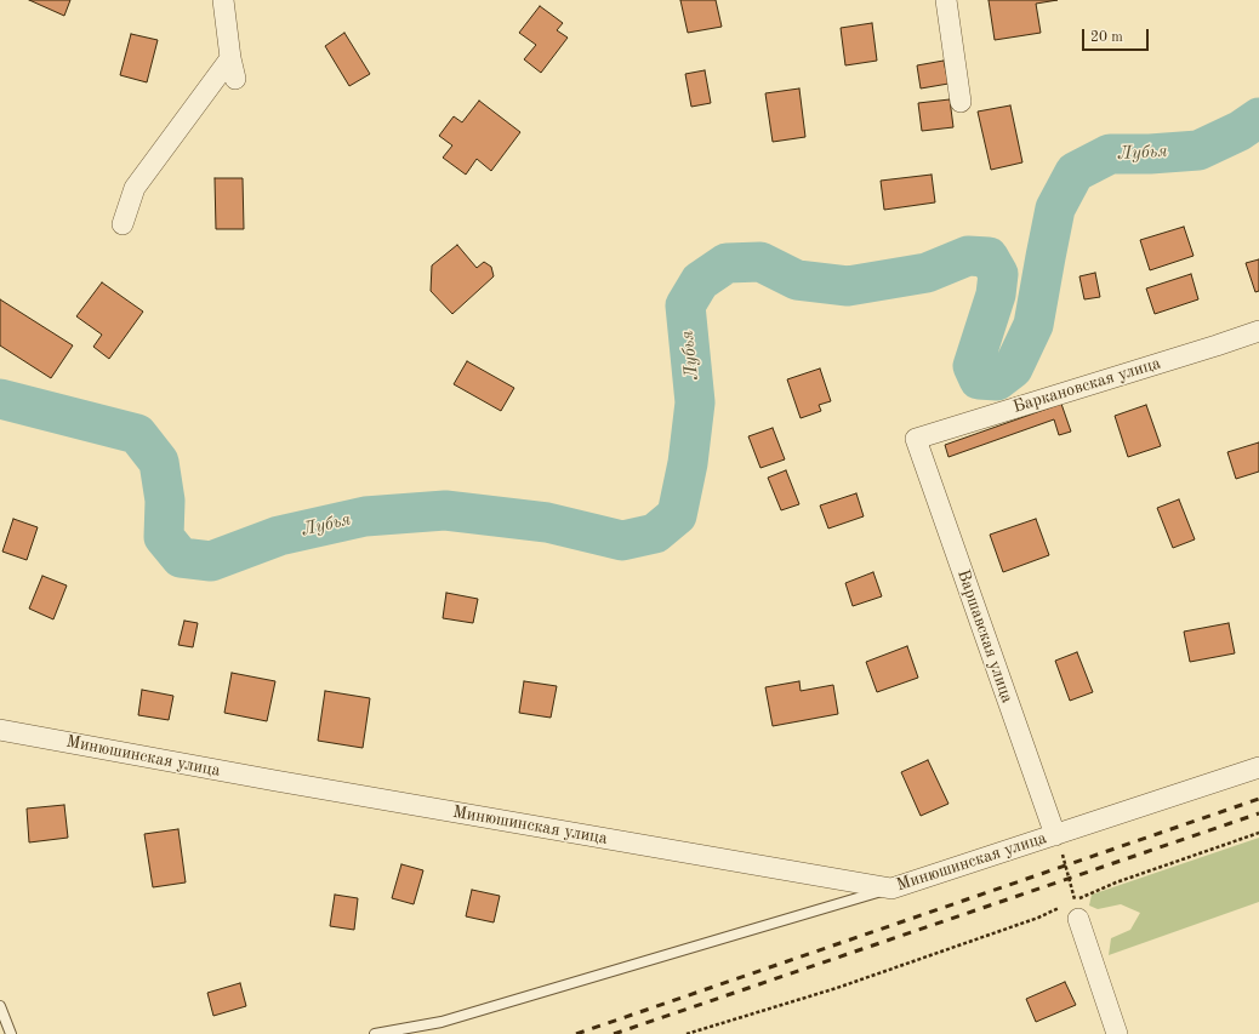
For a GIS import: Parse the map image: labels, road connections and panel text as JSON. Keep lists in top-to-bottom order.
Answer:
{
  "streets": {
    "street": ["Баркановская улица", "Варшавская улица", "Минюшинская улица"]
  },
  "crossings": [
    ["Баркановская улица", "Варшавская улица"],
    ["Варшавская улица", "Минюшинская улица"]
  ],
  "water": ["Лубья"],
  "scale_bar": "20 m"
}
